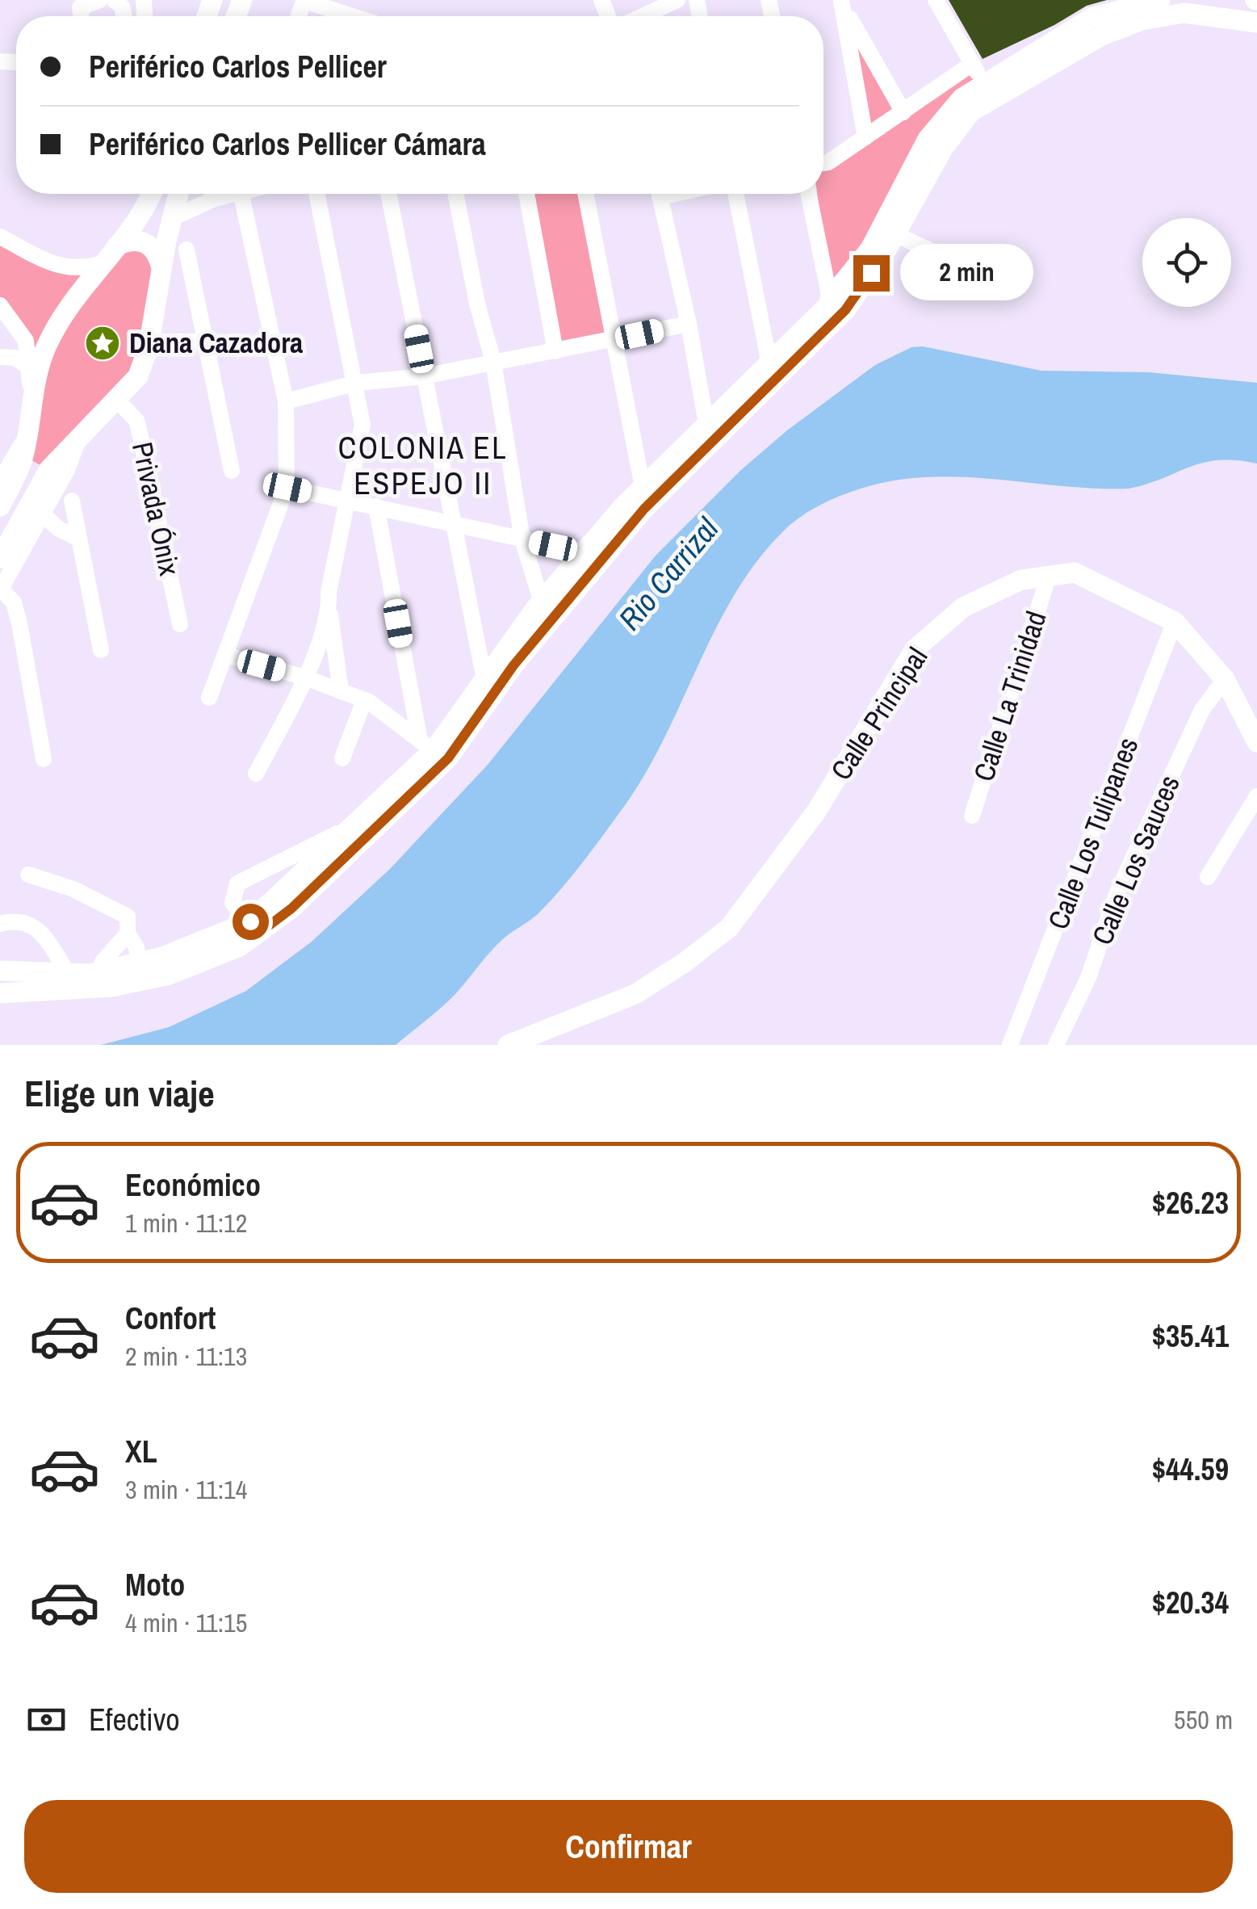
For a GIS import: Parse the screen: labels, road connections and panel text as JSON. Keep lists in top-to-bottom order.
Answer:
{
  "streets": {
    "main road": ["Calle Principal"],
    "street": [
      "Privada Ónix",
      "Calle La Trinidad",
      "Calle Los Tulipanes",
      "Calle Los Sauces"
    ]
  },
  "crossings": [
    ["Calle La Trinidad", "Calle Principal"],
    ["Calle Principal", "Calle Los Tulipanes"],
    ["Calle Principal", "Calle Los Sauces"]
  ],
  "districts": ["COLONIA EL ESPEJO II"],
  "water": ["Rio Carrizal"],
  "places": {
    "place": ["Diana Cazadora"]
  },
  "page": {
    "banner": ["Periférico Carlos Pellicer", "Periférico Carlos Pellicer Cámara"],
    "bubble": "2 min",
    "heading": "Elige un viaje",
    "list": [
      {
        "name": "Económico",
        "note": "1 min · 11:12",
        "value": "$26.23"
      },
      {
        "name": "Confort",
        "note": "2 min · 11:13",
        "value": "$35.41"
      },
      {
        "name": "XL",
        "note": "3 min · 11:14",
        "value": "$44.59"
      },
      {
        "name": "Moto",
        "note": "4 min · 11:15",
        "value": "$20.34"
      }
    ],
    "pay": ["Efectivo", "550 m"],
    "buttons": "Confirmar"
  }
}
